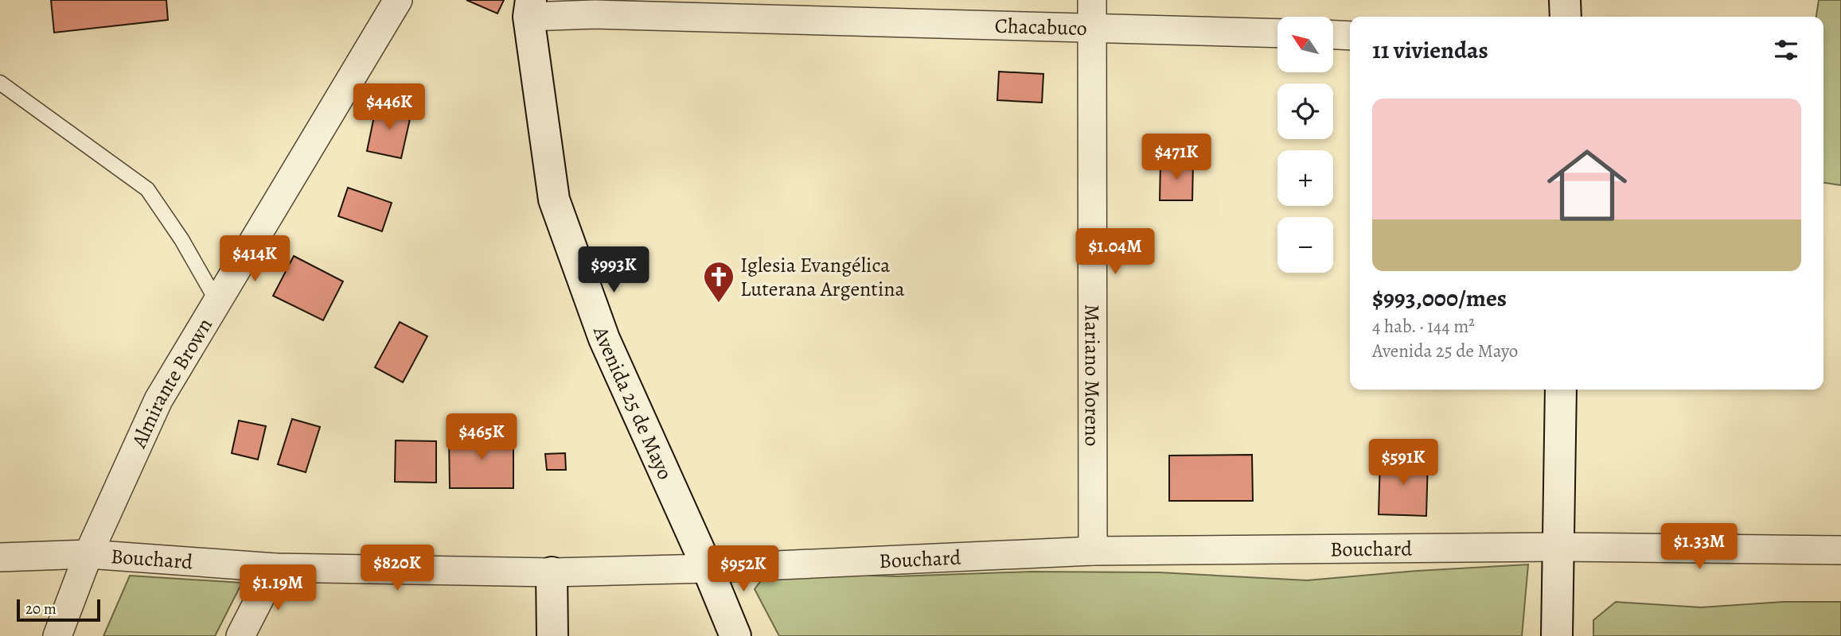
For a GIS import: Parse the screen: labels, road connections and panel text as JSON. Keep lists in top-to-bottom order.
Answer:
{
  "streets": {
    "main road": ["Avenida 25 de Mayo"],
    "street": [
      "Chacabuco",
      "Mariano Moreno",
      "Almirante Brown",
      "Bouchard"
    ]
  },
  "crossings": [
    ["Chacabuco", "Mariano Moreno"],
    ["Chacabuco", "Avenida 25 de Mayo"],
    ["Mariano Moreno", "Bouchard"],
    ["Almirante Brown", "Bouchard"],
    ["Avenida 25 de Mayo", "Bouchard"]
  ],
  "places": {
    "church": ["Iglesia Evangélica Luterana Argentina"]
  },
  "scale_bar": "20 m",
  "north": "top left",
  "page": {
    "map_buttons": ["+", "−"],
    "heading": "11 viviendas",
    "price": [
      "$446K",
      "$471K",
      "$1.04M",
      "$414K",
      "$993K",
      "$465K",
      "$591K",
      "$1.33M",
      "$820K",
      "$952K",
      "$1.19M"
    ],
    "list": [
      {
        "name": "$993,000/mes",
        "note": "4 hab. · 144 m² · Avenida 25 de Mayo"
      }
    ],
    "scale": "20 m"
  }
}
